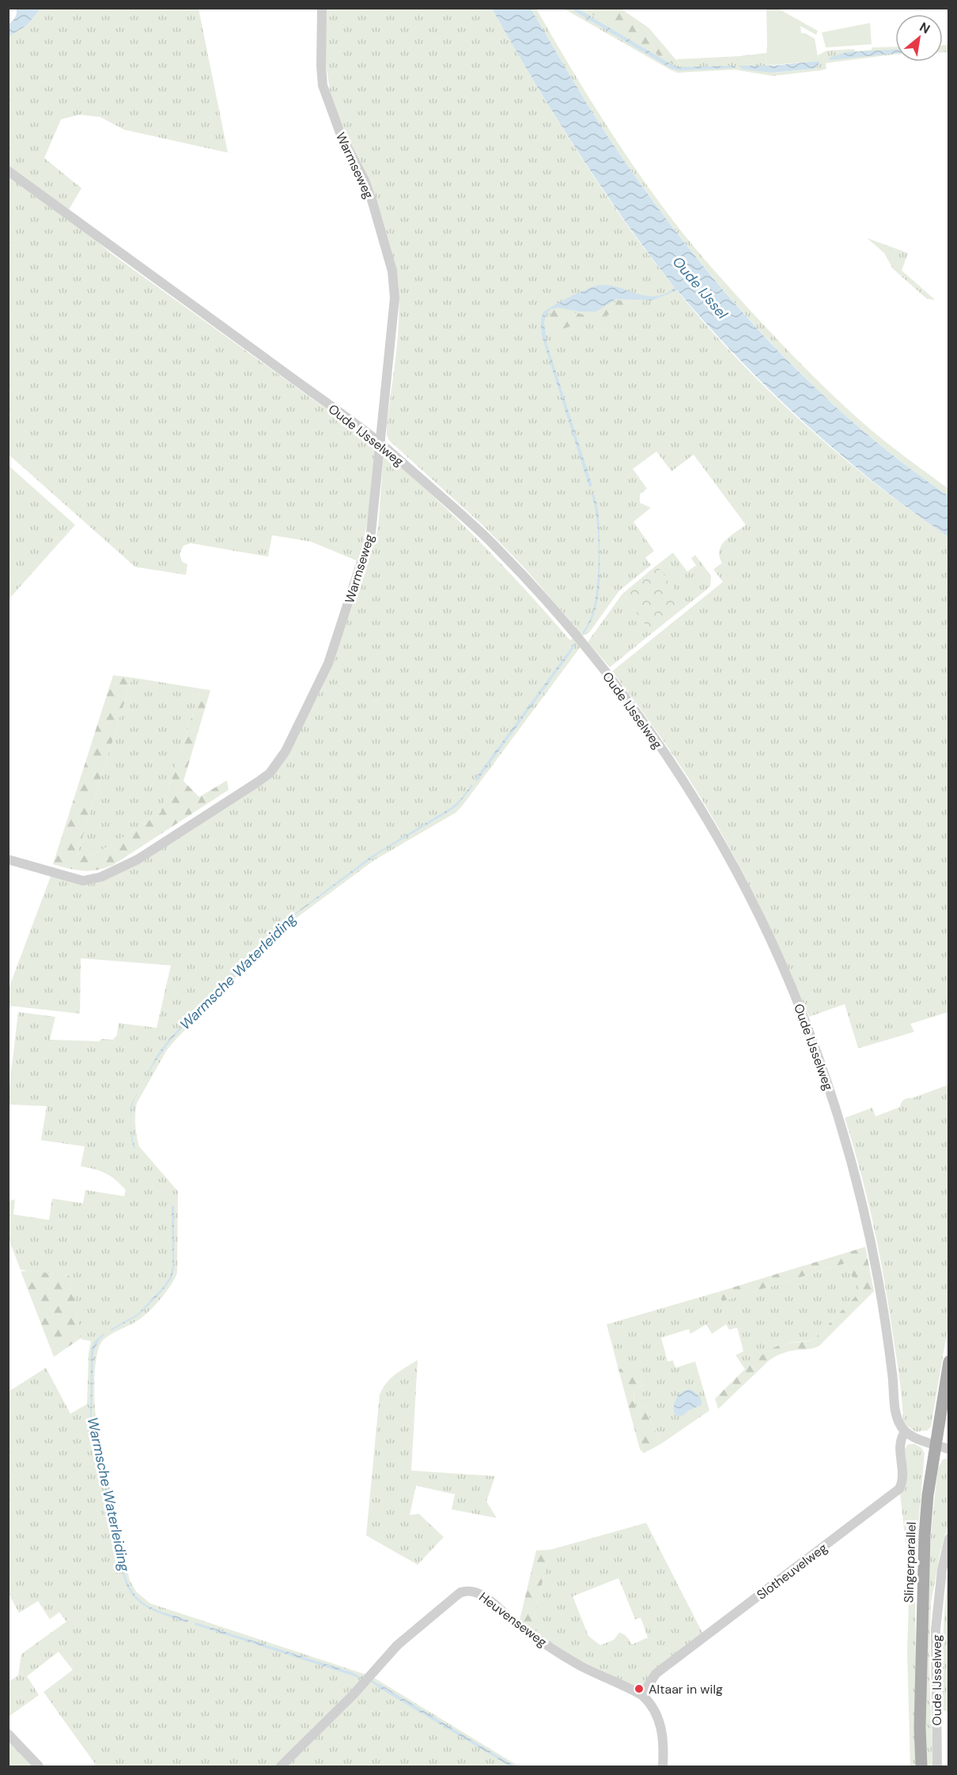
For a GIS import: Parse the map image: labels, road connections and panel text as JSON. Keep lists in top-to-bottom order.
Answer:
{
  "streets": {
    "main road": ["Slingerparallel"],
    "street": [
      "Warmseweg",
      "Oude IJsselweg",
      "Slotheuvelweg",
      "Heuvenseweg"
    ]
  },
  "crossings": [
    ["Warmseweg", "Oude IJsselweg"],
    ["Oude IJsselweg", "Slotheuvelweg"],
    ["Slotheuvelweg", "Heuvenseweg"]
  ],
  "water": ["Oude IJssel", "Warmsche Waterleiding"],
  "places": ["Altaar in wilg"],
  "north": "top right"
}
